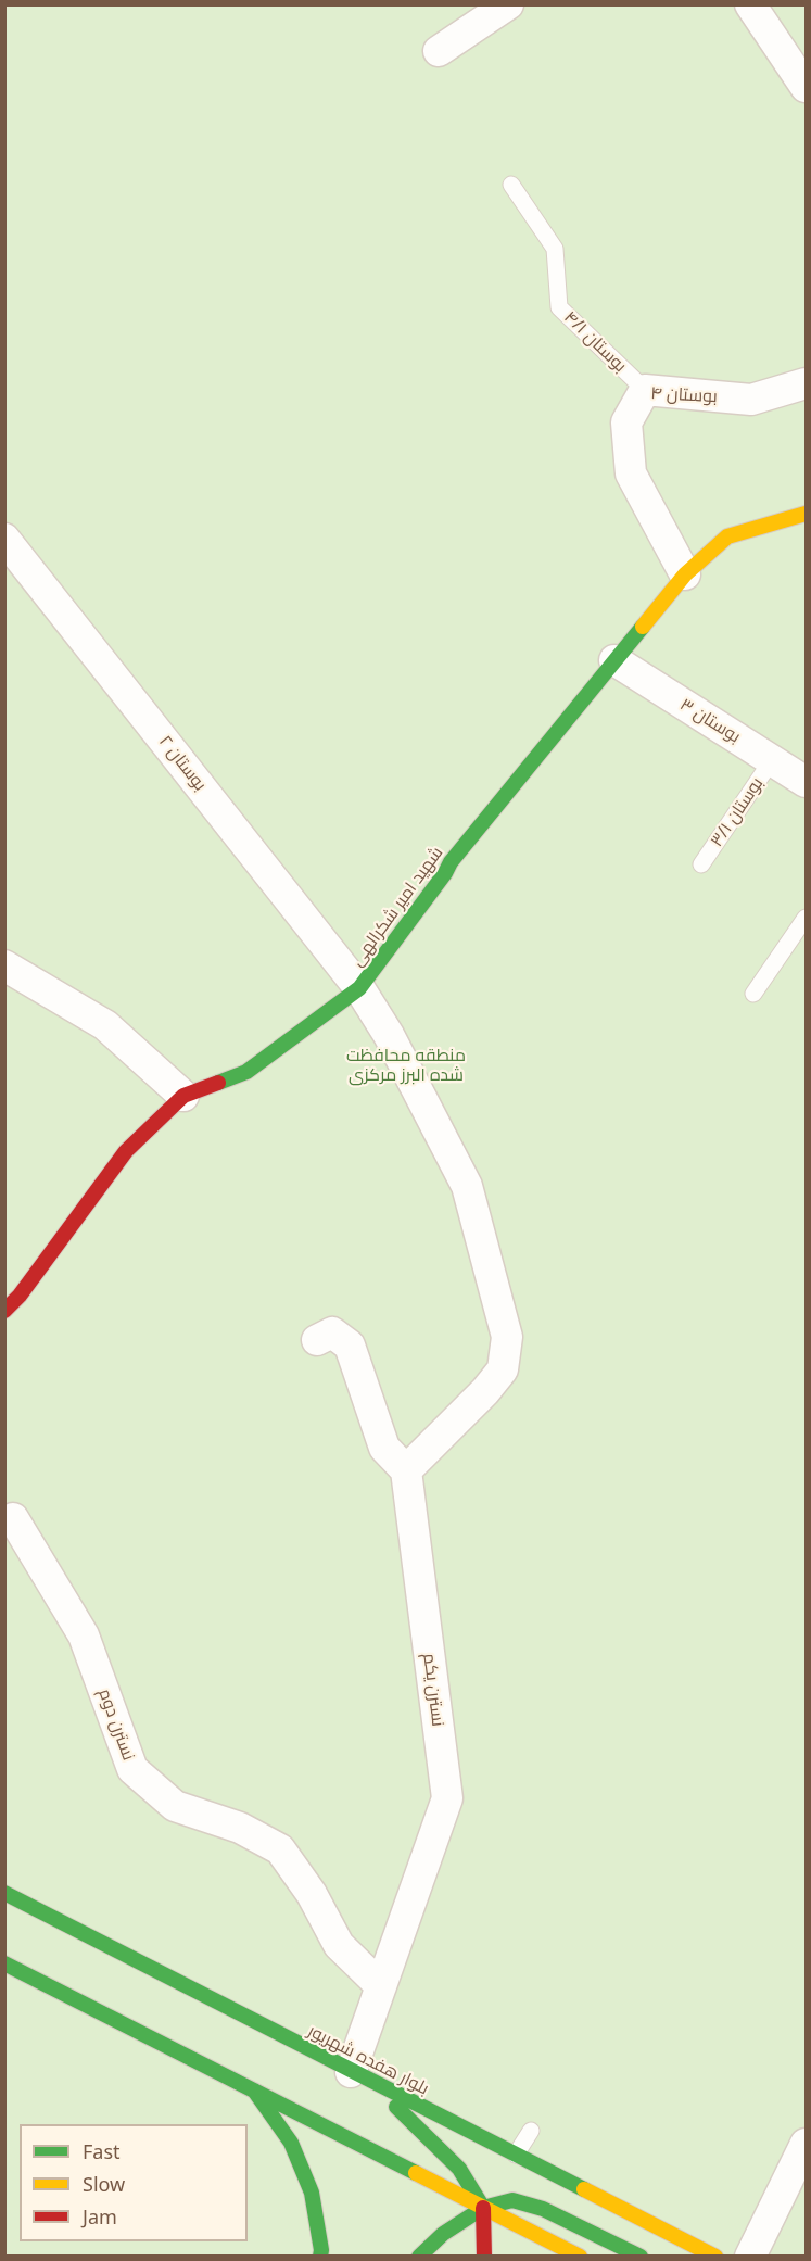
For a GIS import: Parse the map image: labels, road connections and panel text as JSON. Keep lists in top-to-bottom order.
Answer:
{
  "streets": {
    "main road": ["شهید امیر شکرالهی", "بلوار هفده شهریور"],
    "street": [
      "بوستان ۴",
      "بوستان ۳",
      "بوستان ۲",
      "نسترن یکم",
      "نسترن دوم"
    ],
    "lane": ["بوستان ۴/۱", "بوستان ۳/۱"]
  },
  "crossings": [
    ["بوستان ۴/۱", "بوستان ۴"],
    ["بوستان ۴", "شهید امیر شکرالهی"],
    ["بوستان ۳", "بوستان ۳/۱"],
    ["بوستان ۳", "شهید امیر شکرالهی"],
    ["بوستان ۲", "شهید امیر شکرالهی"],
    ["بوستان ۲", "نسترن یکم"],
    ["نسترن یکم", "نسترن دوم"],
    ["نسترن یکم", "بلوار هفده شهریور"]
  ],
  "parks": ["منطقه محافظت شده البرز مرکزی"],
  "legend": ["Fast", "Slow", "Jam"]
}
